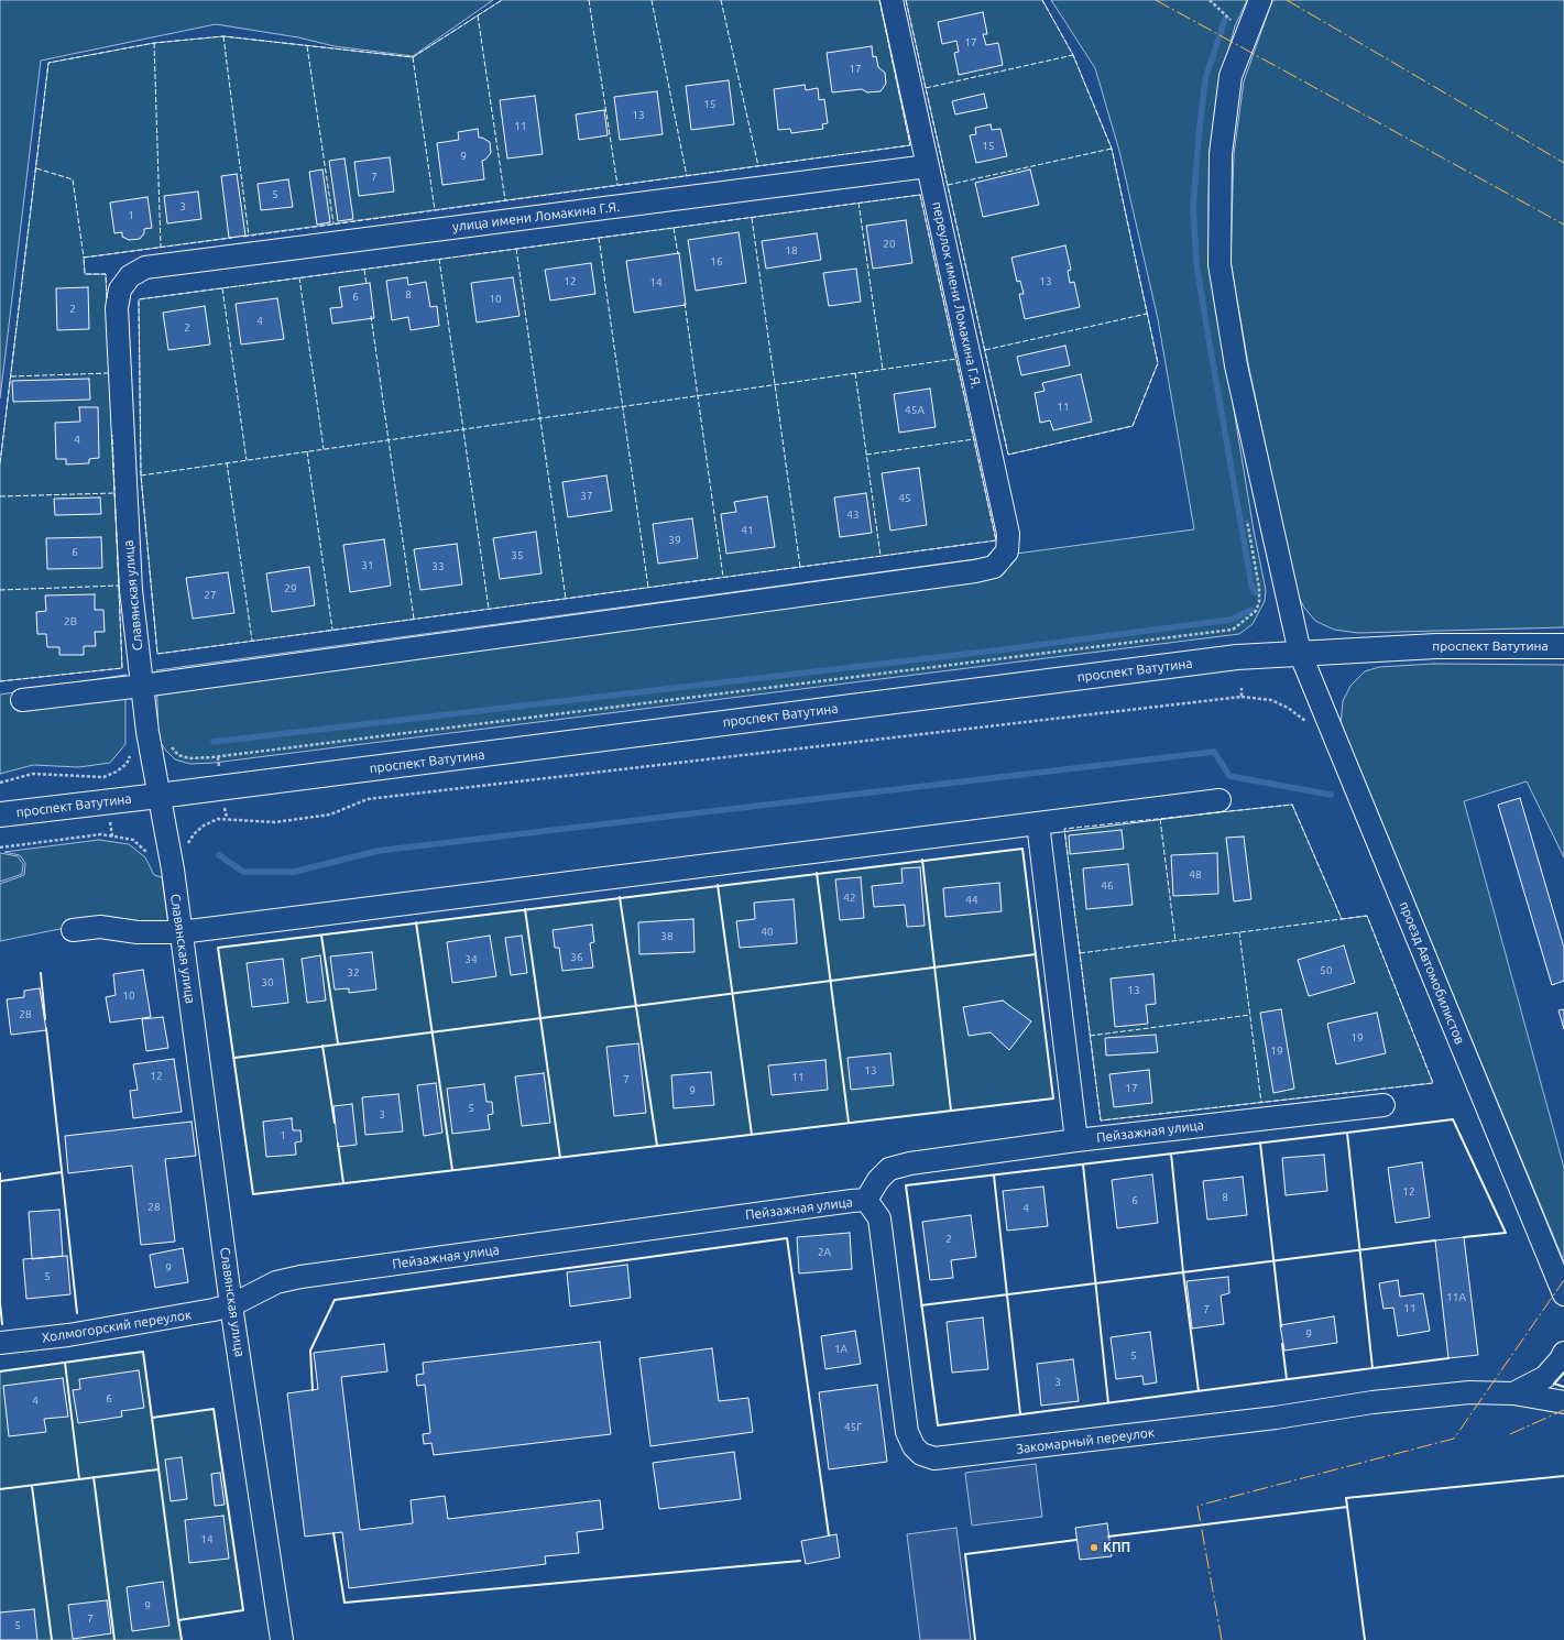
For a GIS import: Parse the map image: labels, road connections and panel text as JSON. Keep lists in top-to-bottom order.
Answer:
{
  "streets": {
    "main road": ["проспект Ватутина"],
    "street": [
      "улица имени Ломакина Г.Я.",
      "переулок имени Ломакина Г.Я.",
      "Славянская улица",
      "проезд Автомобилистов",
      "Пейзажная улица",
      "Холмогорский переулок",
      "Закомарный переулок"
    ]
  },
  "crossings": [
    ["улица имени Ломакина Г.Я.", "переулок имени Ломакина Г.Я."],
    ["улица имени Ломакина Г.Я.", "Славянская улица"],
    ["переулок имени Ломакина Г.Я.", "Славянская улица"],
    ["Славянская улица", "проспект Ватутина"],
    ["Славянская улица", "Пейзажная улица"],
    ["Славянская улица", "Холмогорский переулок"],
    ["проспект Ватутина", "проезд Автомобилистов"],
    ["Пейзажная улица", "Холмогорский переулок"],
    ["Пейзажная улица", "Закомарный переулок"]
  ],
  "places": ["КПП"],
  "house_numbers": [
    "17",
    "17",
    "15",
    "13",
    "11",
    "15",
    "9",
    "7",
    "5",
    "3",
    "1",
    "20",
    "18",
    "16",
    "12",
    "13",
    "14",
    "8",
    "6",
    "10",
    "2",
    "4",
    "2",
    "11",
    "45А",
    "4",
    "37",
    "45",
    "43",
    "41",
    "39",
    "6",
    "35",
    "31",
    "33",
    "29",
    "27",
    "2В",
    "48",
    "46",
    "42",
    "44",
    "40",
    "38",
    "36",
    "34",
    "50",
    "32",
    "30",
    "13",
    "10",
    "28",
    "19",
    "19",
    "13",
    "12",
    "11",
    "7",
    "17",
    "9",
    "5",
    "3",
    "1",
    "12",
    "8",
    "6",
    "28",
    "4",
    "2",
    "2А",
    "9",
    "5",
    "11А",
    "11",
    "7",
    "9",
    "1А",
    "5",
    "3",
    "6",
    "4",
    "45Г",
    "14",
    "9",
    "7",
    "5"
  ]
}
